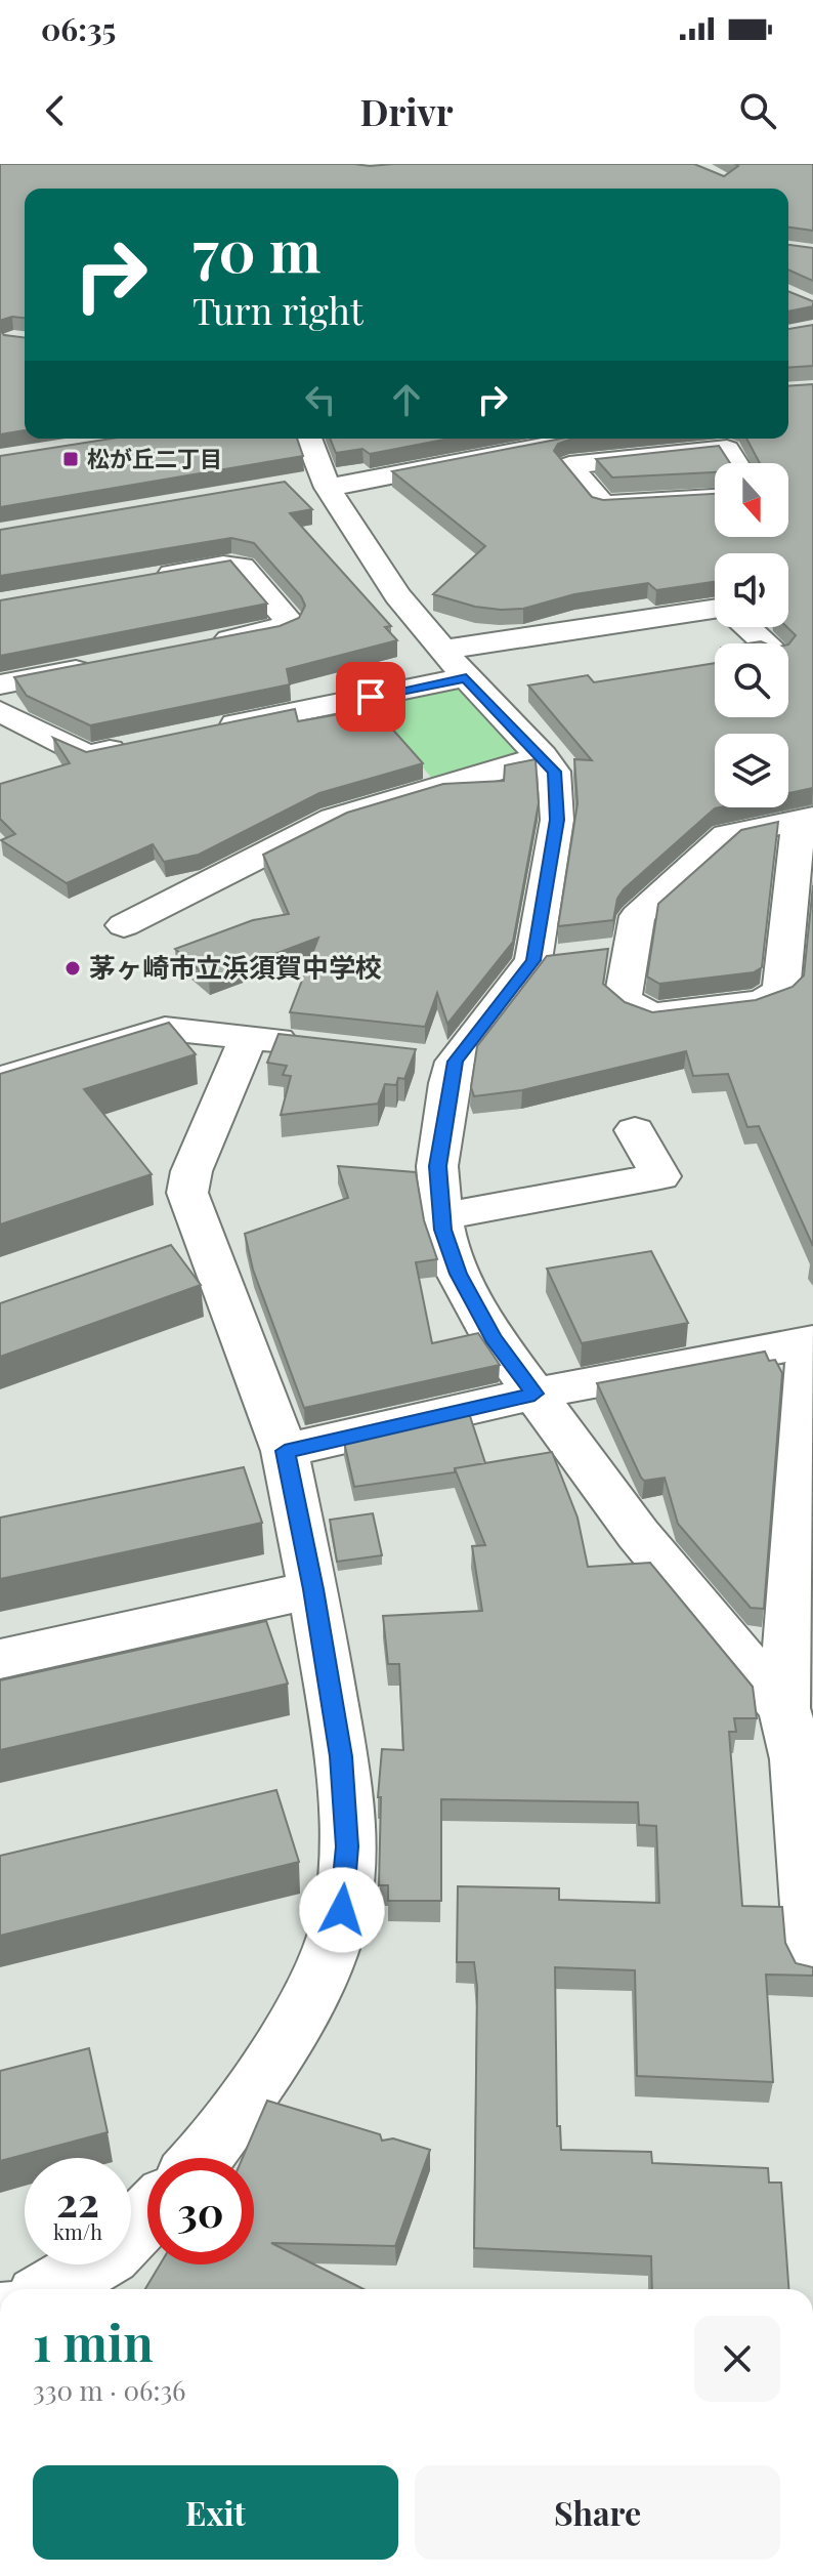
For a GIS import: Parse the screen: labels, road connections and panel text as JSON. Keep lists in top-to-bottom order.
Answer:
{
  "places": {
    "transit": ["松が丘二丁目"],
    "other": ["茅ヶ崎市立浜須賀中学校"]
  },
  "north": "bottom",
  "page": {
    "status": "06:35",
    "header": "Drivr",
    "turn": ["70 m", "Turn right"],
    "speed": "22 km/h",
    "limit": "30",
    "heading": ["1 min", "330 m · 06:36"],
    "buttons": ["Exit", "Share"]
  }
}
